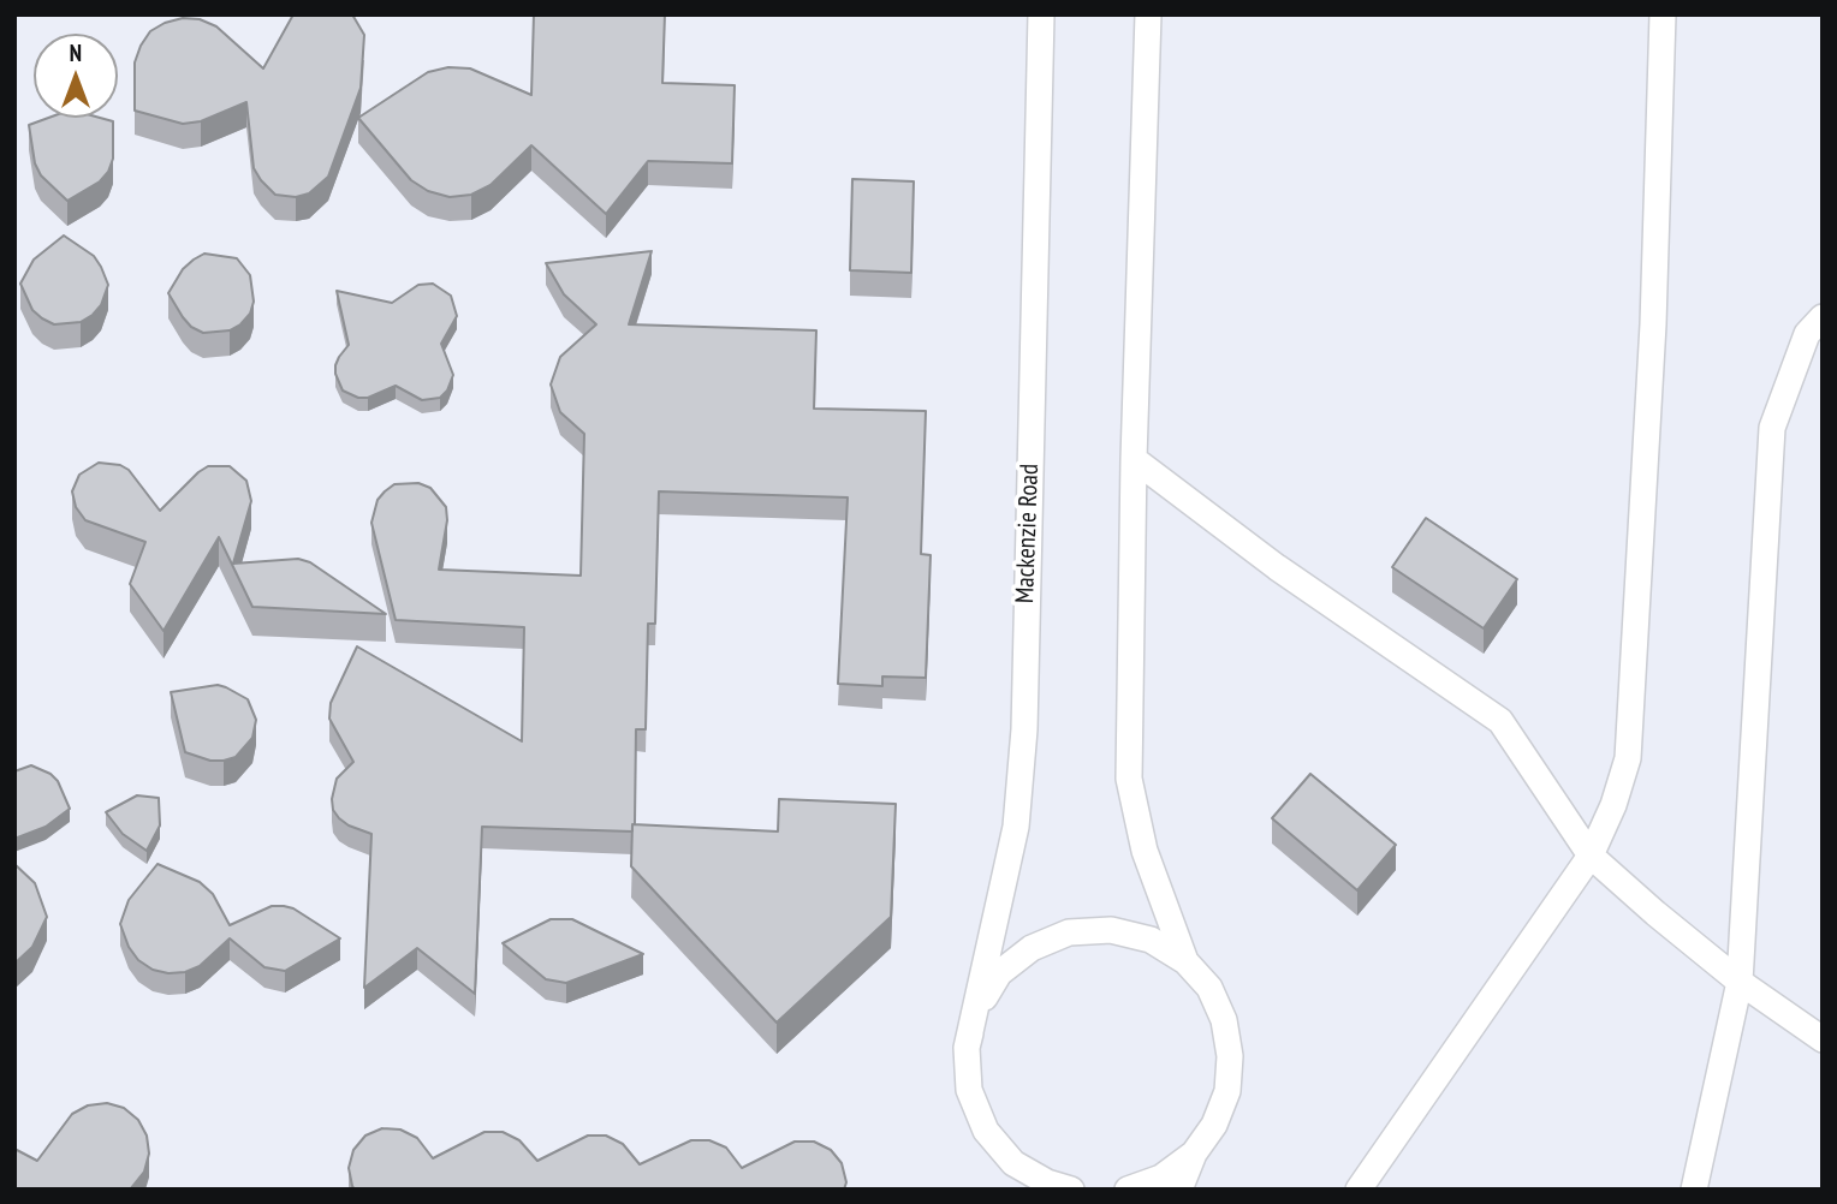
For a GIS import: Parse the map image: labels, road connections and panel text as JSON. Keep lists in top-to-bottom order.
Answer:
{
  "streets": {
    "lane": ["Mackenzie Road"]
  },
  "north": "top"
}
